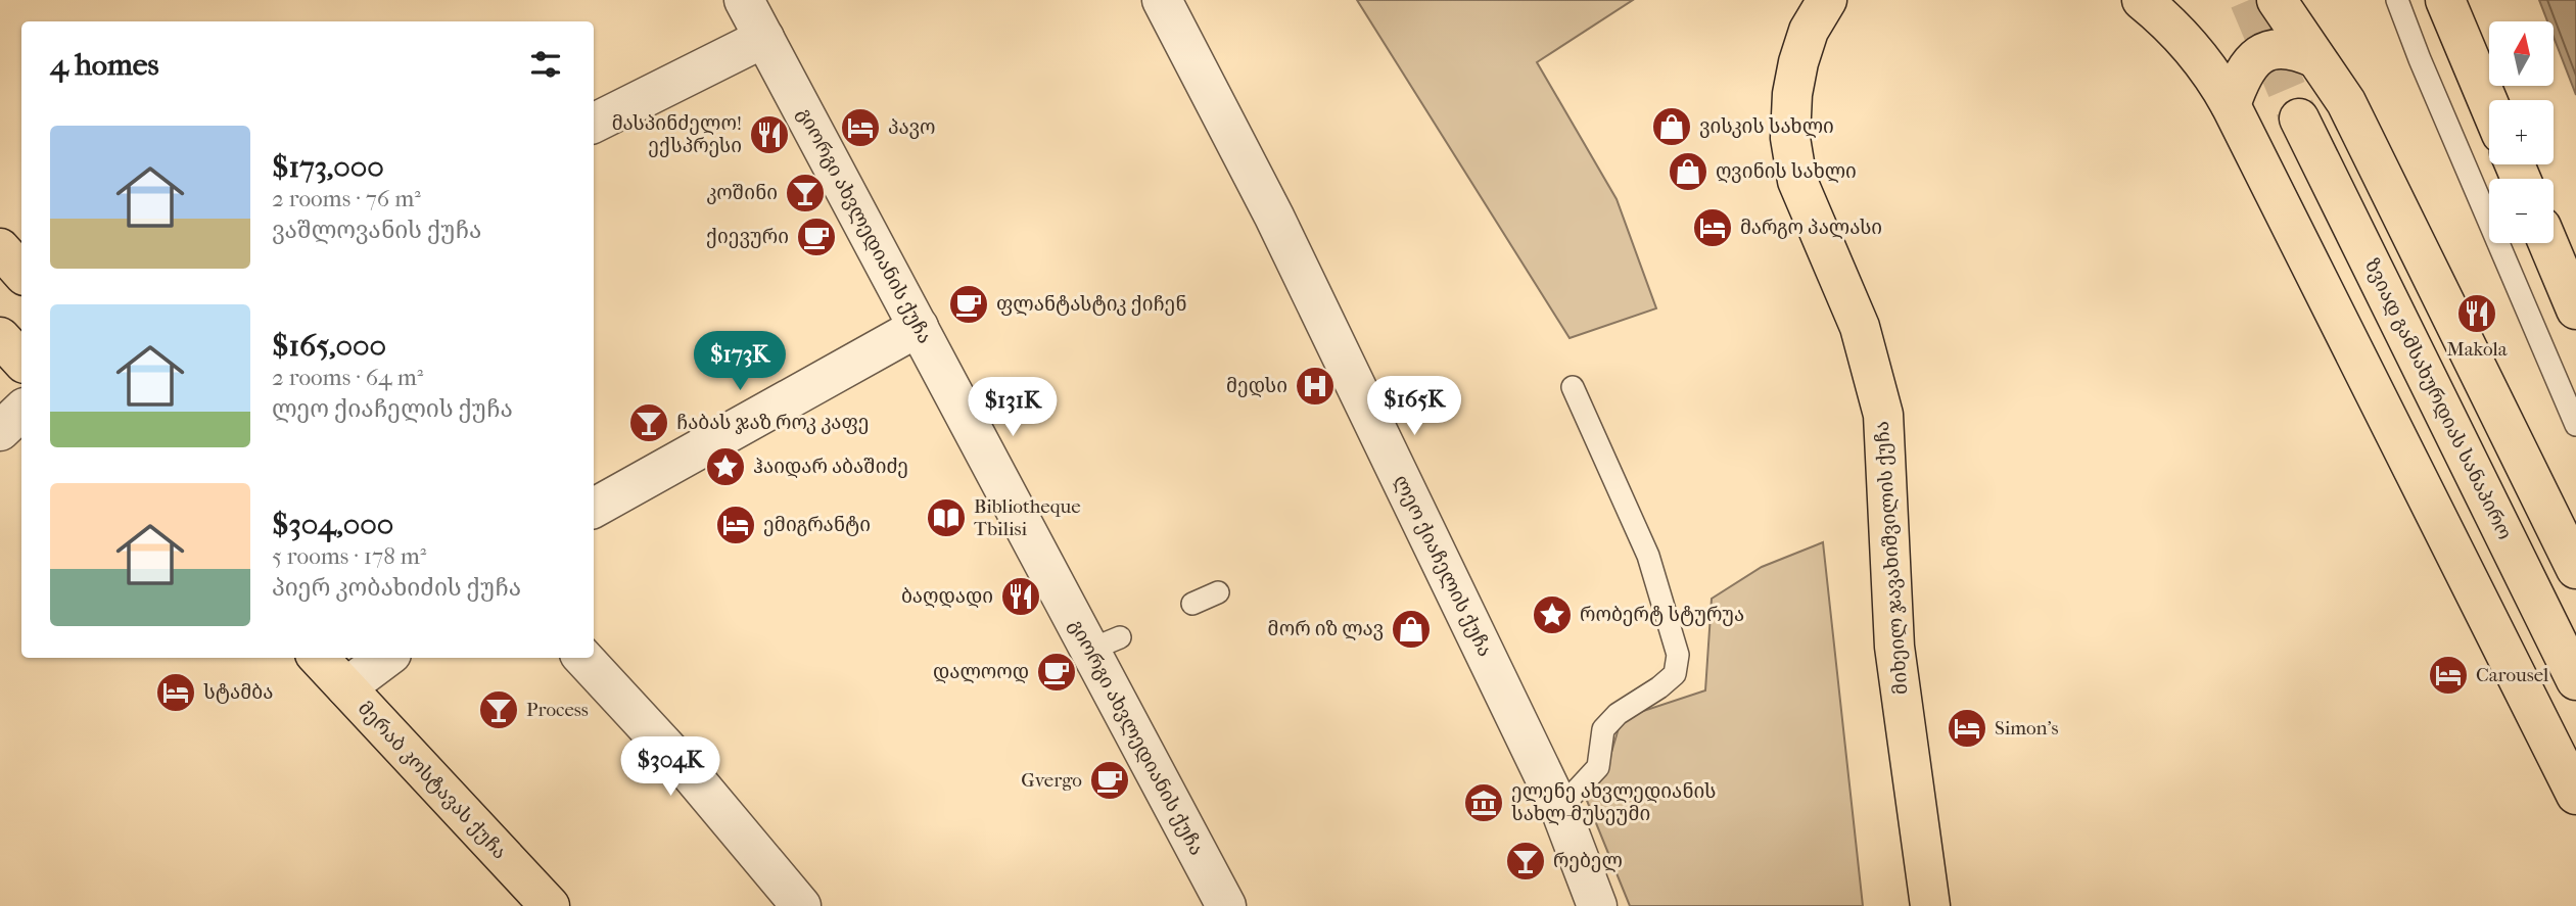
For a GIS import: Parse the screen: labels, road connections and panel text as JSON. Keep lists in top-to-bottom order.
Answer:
{
  "streets": {
    "main road": ["ზვიად გამსახურდიას სანაპირო", "მიხეილ ჯავახიშვილის ქუჩა", "მერაბ კოსტავას ქუჩა"],
    "street": ["გიორგი ახვლედიანის ქუჩა", "ლეო ქიაჩელის ქუჩა"]
  },
  "places": {
    "shop": ["ვისკის სახლი", "ღვინის სახლი", "მორ იზ ლავ"],
    "hotel": [
      "პავო",
      "მარგო პალასი",
      "ემიგრანტი",
      "Carousel",
      "სტამბა",
      "Simon's"
    ],
    "restaurant": ["მასპინძელო! ექსპრესი", "Makola", "ბაღდადი"],
    "bar": [
      "კოშინი",
      "ჩაბას ჯაზ როკ კაფე",
      "Process",
      "რებელ"
    ],
    "cafe": [
      "ქიევური",
      "ფლანტასტიკ ქიჩენ",
      "დალოოდ",
      "Gvergo"
    ],
    "hospital": ["მედსი"],
    "place": ["ჰაიდარ აბაშიძე", "რობერტ სტურუა"],
    "library": ["Bibliotheque Tbilisi"],
    "museum": ["ელენე ახვლედიანის სახლ-მუსეუმი"]
  },
  "north": "top",
  "page": {
    "map_buttons": ["+", "−"],
    "heading": "4 homes",
    "list": [
      {
        "name": "$173,000",
        "note": "2 rooms · 76 m² · ვაშლოვანის ქუჩა"
      },
      {
        "name": "$165,000",
        "note": "2 rooms · 64 m² · ლეო ქიაჩელის ქუჩა"
      },
      {
        "name": "$304,000",
        "note": "5 rooms · 178 m² · პიერ კობახიძის ქუჩა"
      }
    ],
    "price": [
      "$173K",
      "$165K",
      "$131K",
      "$304K"
    ]
  }
}
